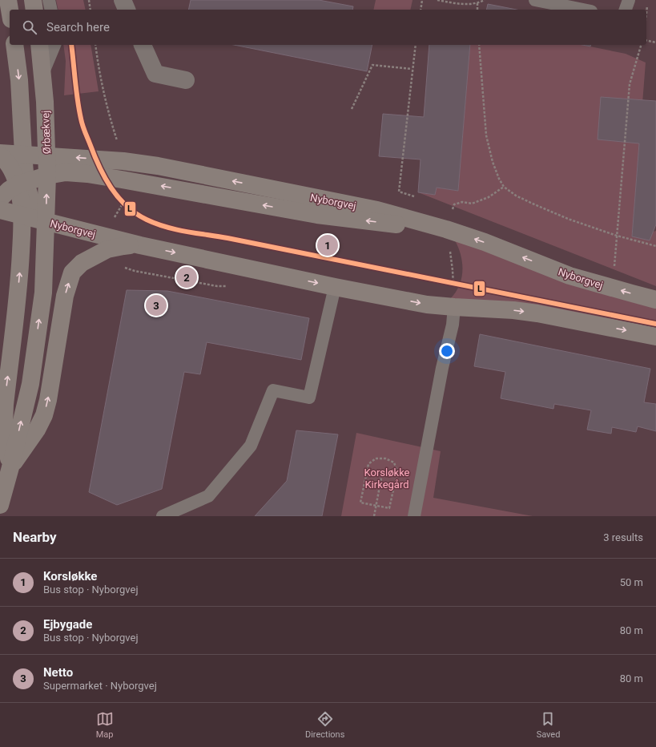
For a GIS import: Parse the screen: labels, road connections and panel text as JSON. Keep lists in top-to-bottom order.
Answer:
{
  "streets": {
    "main road": ["Ørbækvej", "Nyborgvej"]
  },
  "crossings": [
    ["Ørbækvej", "Nyborgvej"]
  ],
  "parks": ["Korsløkke Kirkegård"],
  "lines": ["transit line L"],
  "page": {
    "search": "Search here",
    "pins": ["1", "2", "3"],
    "heading": ["Nearby", "3 results"],
    "list": [
      {
        "mark": "1",
        "name": "Korsløkke",
        "note": "Bus stop · Nyborgvej",
        "value": "50 m"
      },
      {
        "mark": "2",
        "name": "Ejbygade",
        "note": "Bus stop · Nyborgvej",
        "value": "80 m"
      },
      {
        "mark": "3",
        "name": "Netto",
        "note": "Supermarket · Nyborgvej",
        "value": "80 m"
      }
    ],
    "nav": ["Map", "Directions", "Saved"]
  }
}
